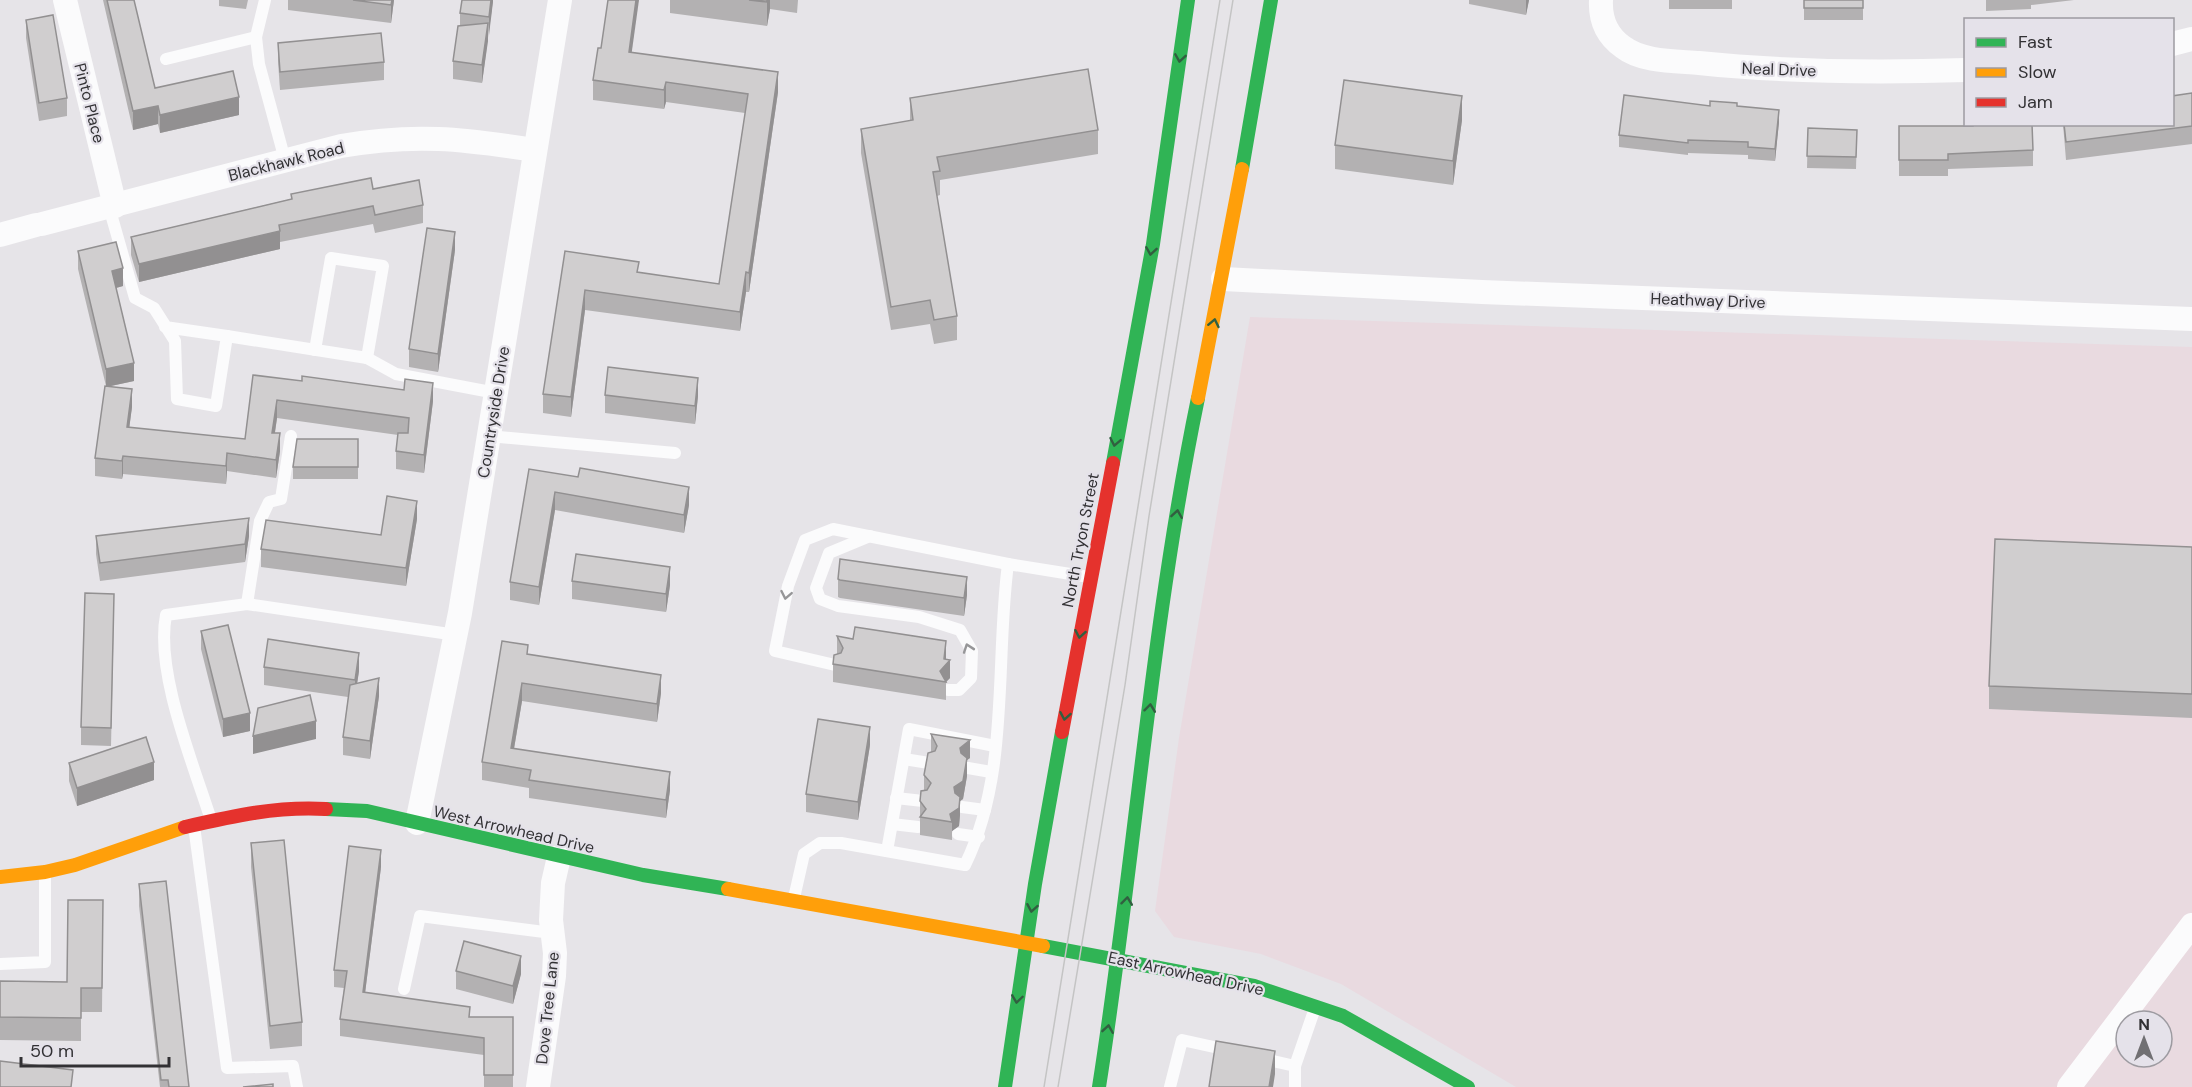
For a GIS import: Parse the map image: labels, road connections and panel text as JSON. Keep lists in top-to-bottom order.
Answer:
{
  "streets": {
    "main road": ["North Tryon Street", "West Arrowhead Drive", "East Arrowhead Drive"],
    "street": [
      "Neal Drive",
      "Pinto Place",
      "Blackhawk Road",
      "Heathway Drive",
      "Countryside Drive",
      "Dove Tree Lane"
    ]
  },
  "crossings": [
    ["Pinto Place", "Blackhawk Road"],
    ["Blackhawk Road", "Countryside Drive"],
    ["Countryside Drive", "West Arrowhead Drive"],
    ["North Tryon Street", "West Arrowhead Drive"],
    ["North Tryon Street", "East Arrowhead Drive"],
    ["West Arrowhead Drive", "East Arrowhead Drive"],
    ["West Arrowhead Drive", "Dove Tree Lane"]
  ],
  "legend": ["Fast", "Slow", "Jam"],
  "scale_bar": "50 m",
  "north": "top"
}
